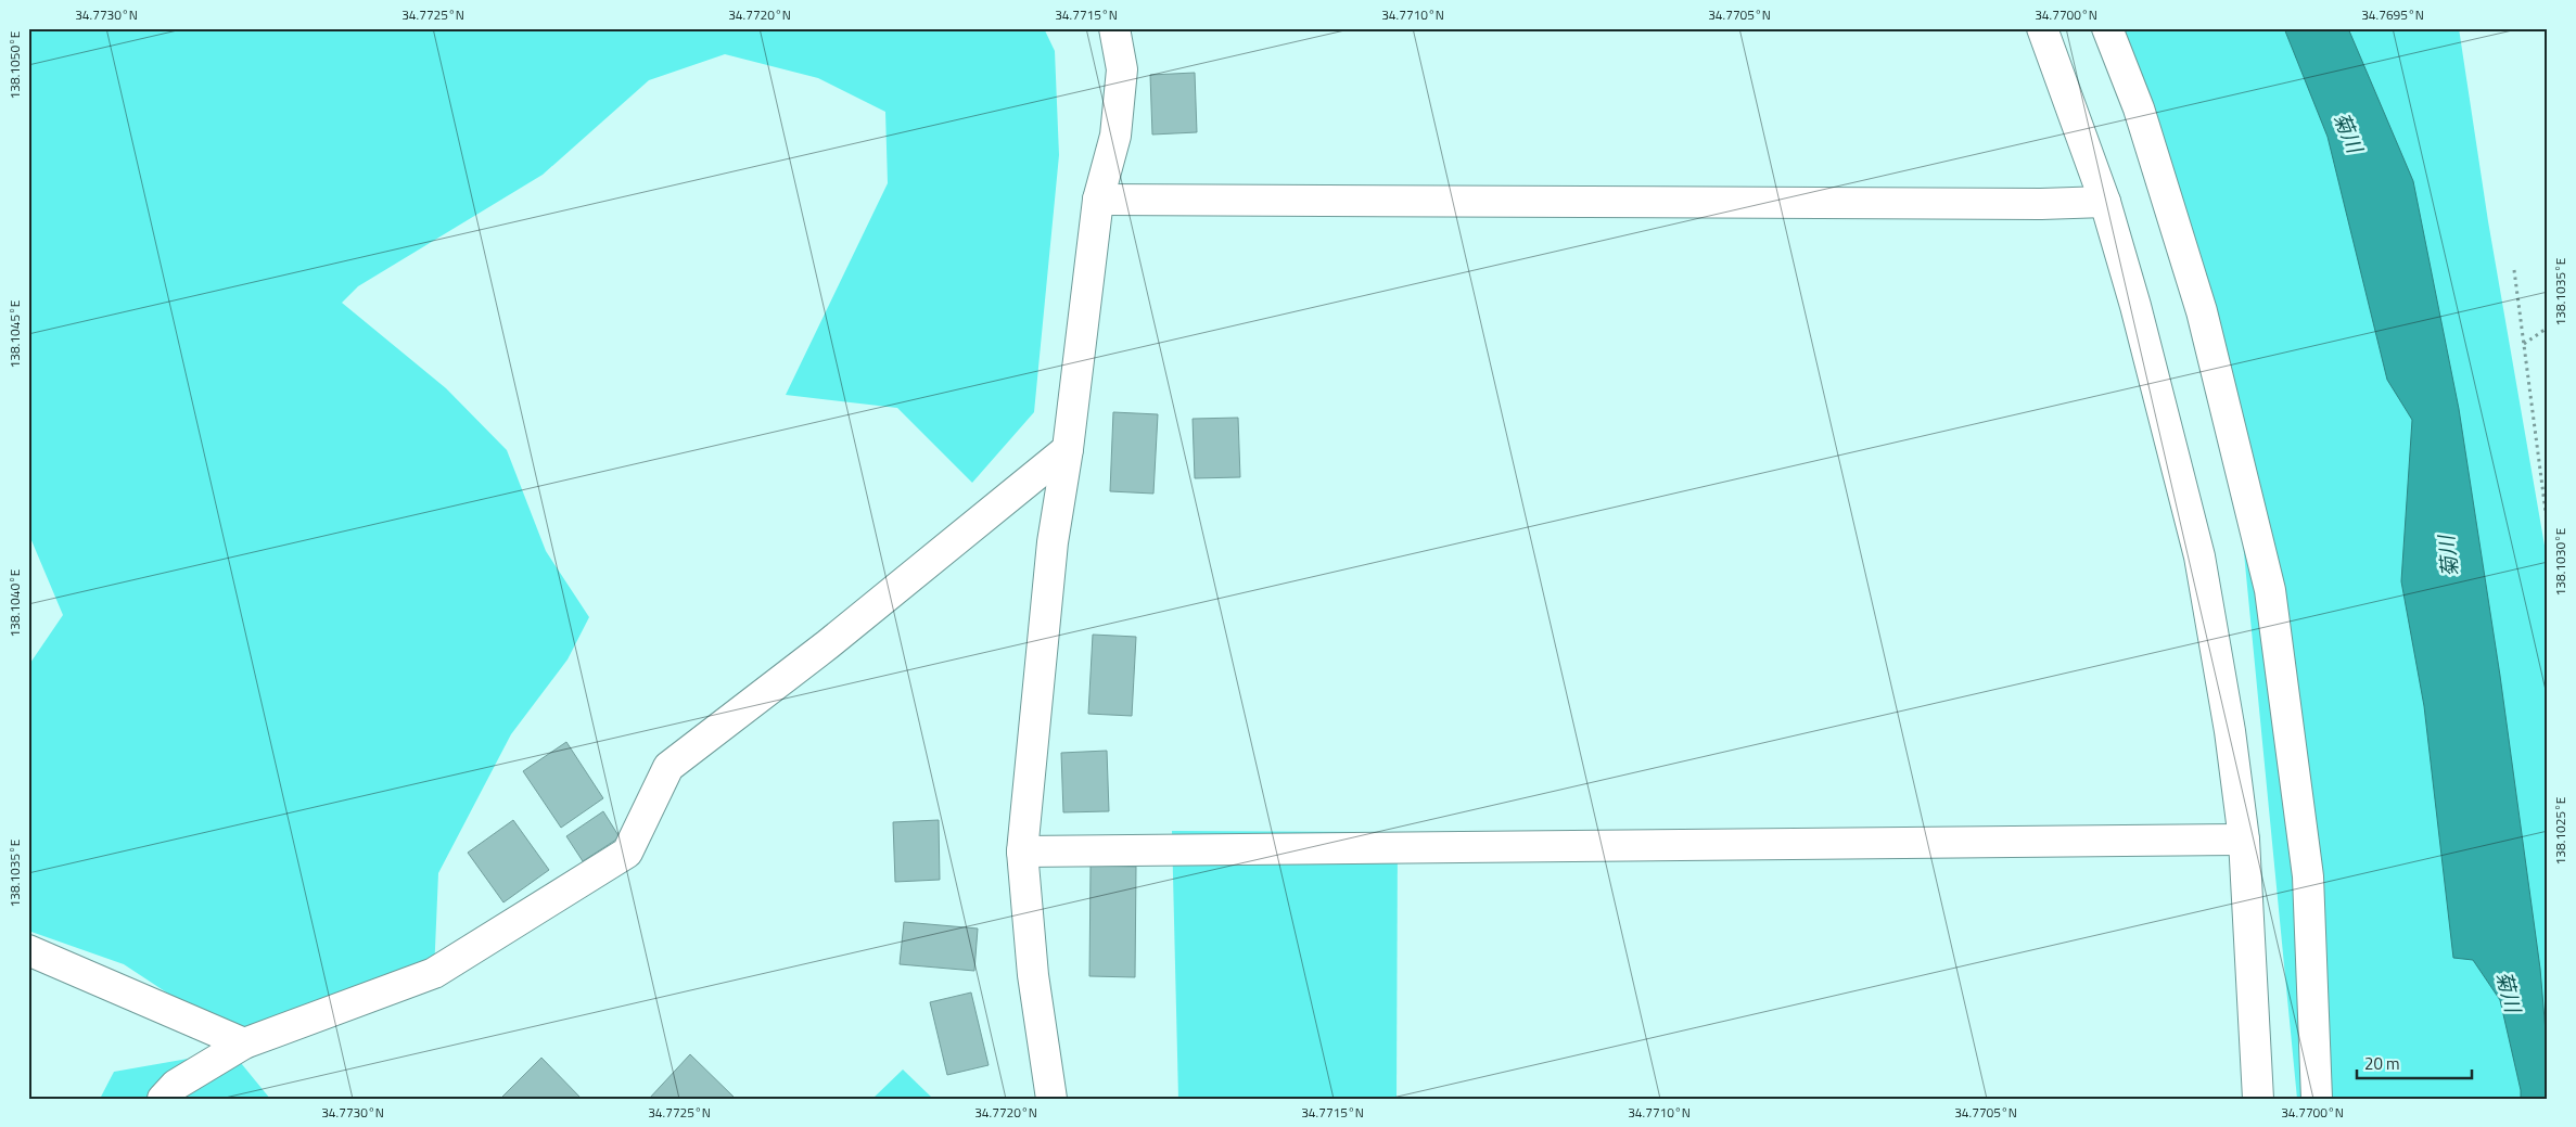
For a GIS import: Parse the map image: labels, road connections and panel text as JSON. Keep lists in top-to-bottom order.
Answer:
{
  "water": ["菊川"],
  "scale_bar": "20 m",
  "coordinates": [
    "34.7730°N",
    "34.7725°N",
    "34.7720°N",
    "34.7715°N",
    "34.7710°N",
    "34.7705°N",
    "34.7700°N",
    "34.7695°N",
    "138.1050°E",
    "138.1035°E",
    "138.1045°E",
    "138.1030°E",
    "138.1040°E",
    "138.1025°E"
  ]
}
